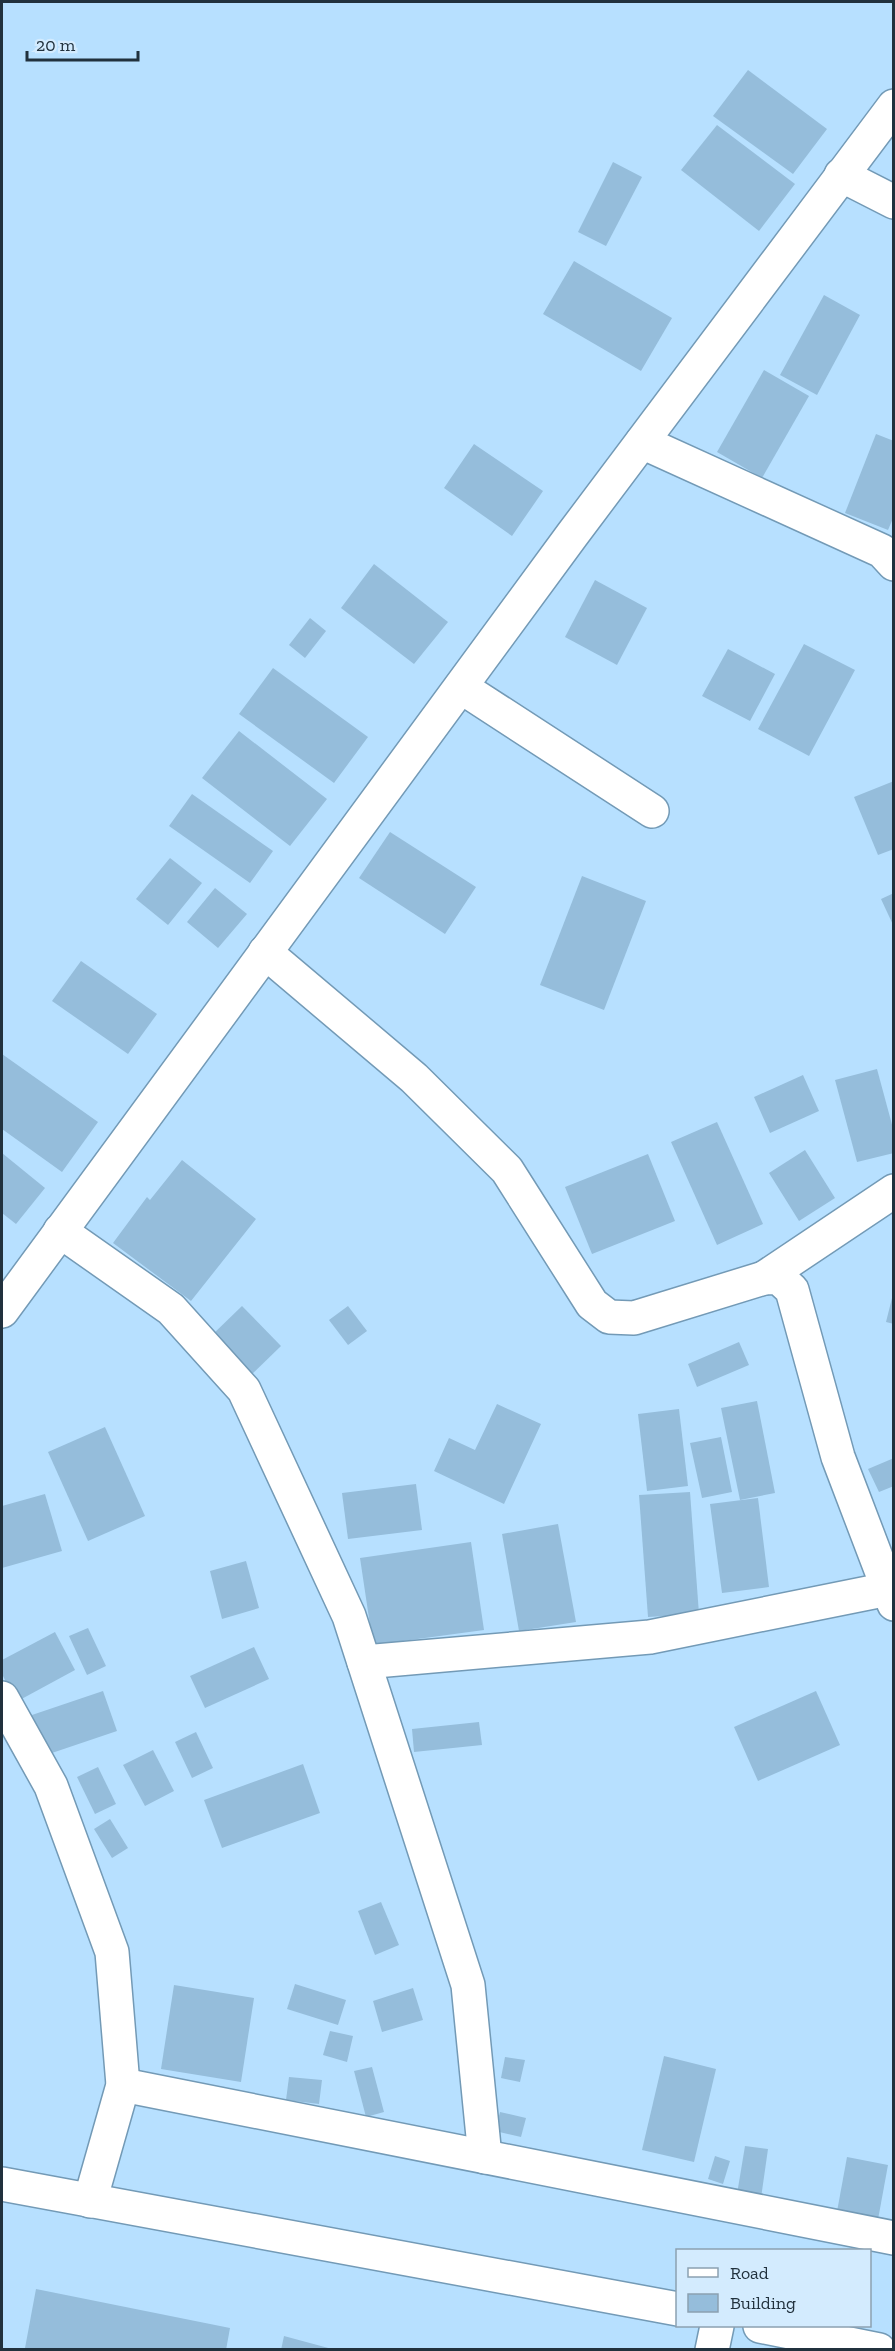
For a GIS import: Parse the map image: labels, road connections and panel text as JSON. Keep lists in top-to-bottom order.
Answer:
{
  "legend": ["Road", "Building"],
  "scale_bar": "20 m"
}
